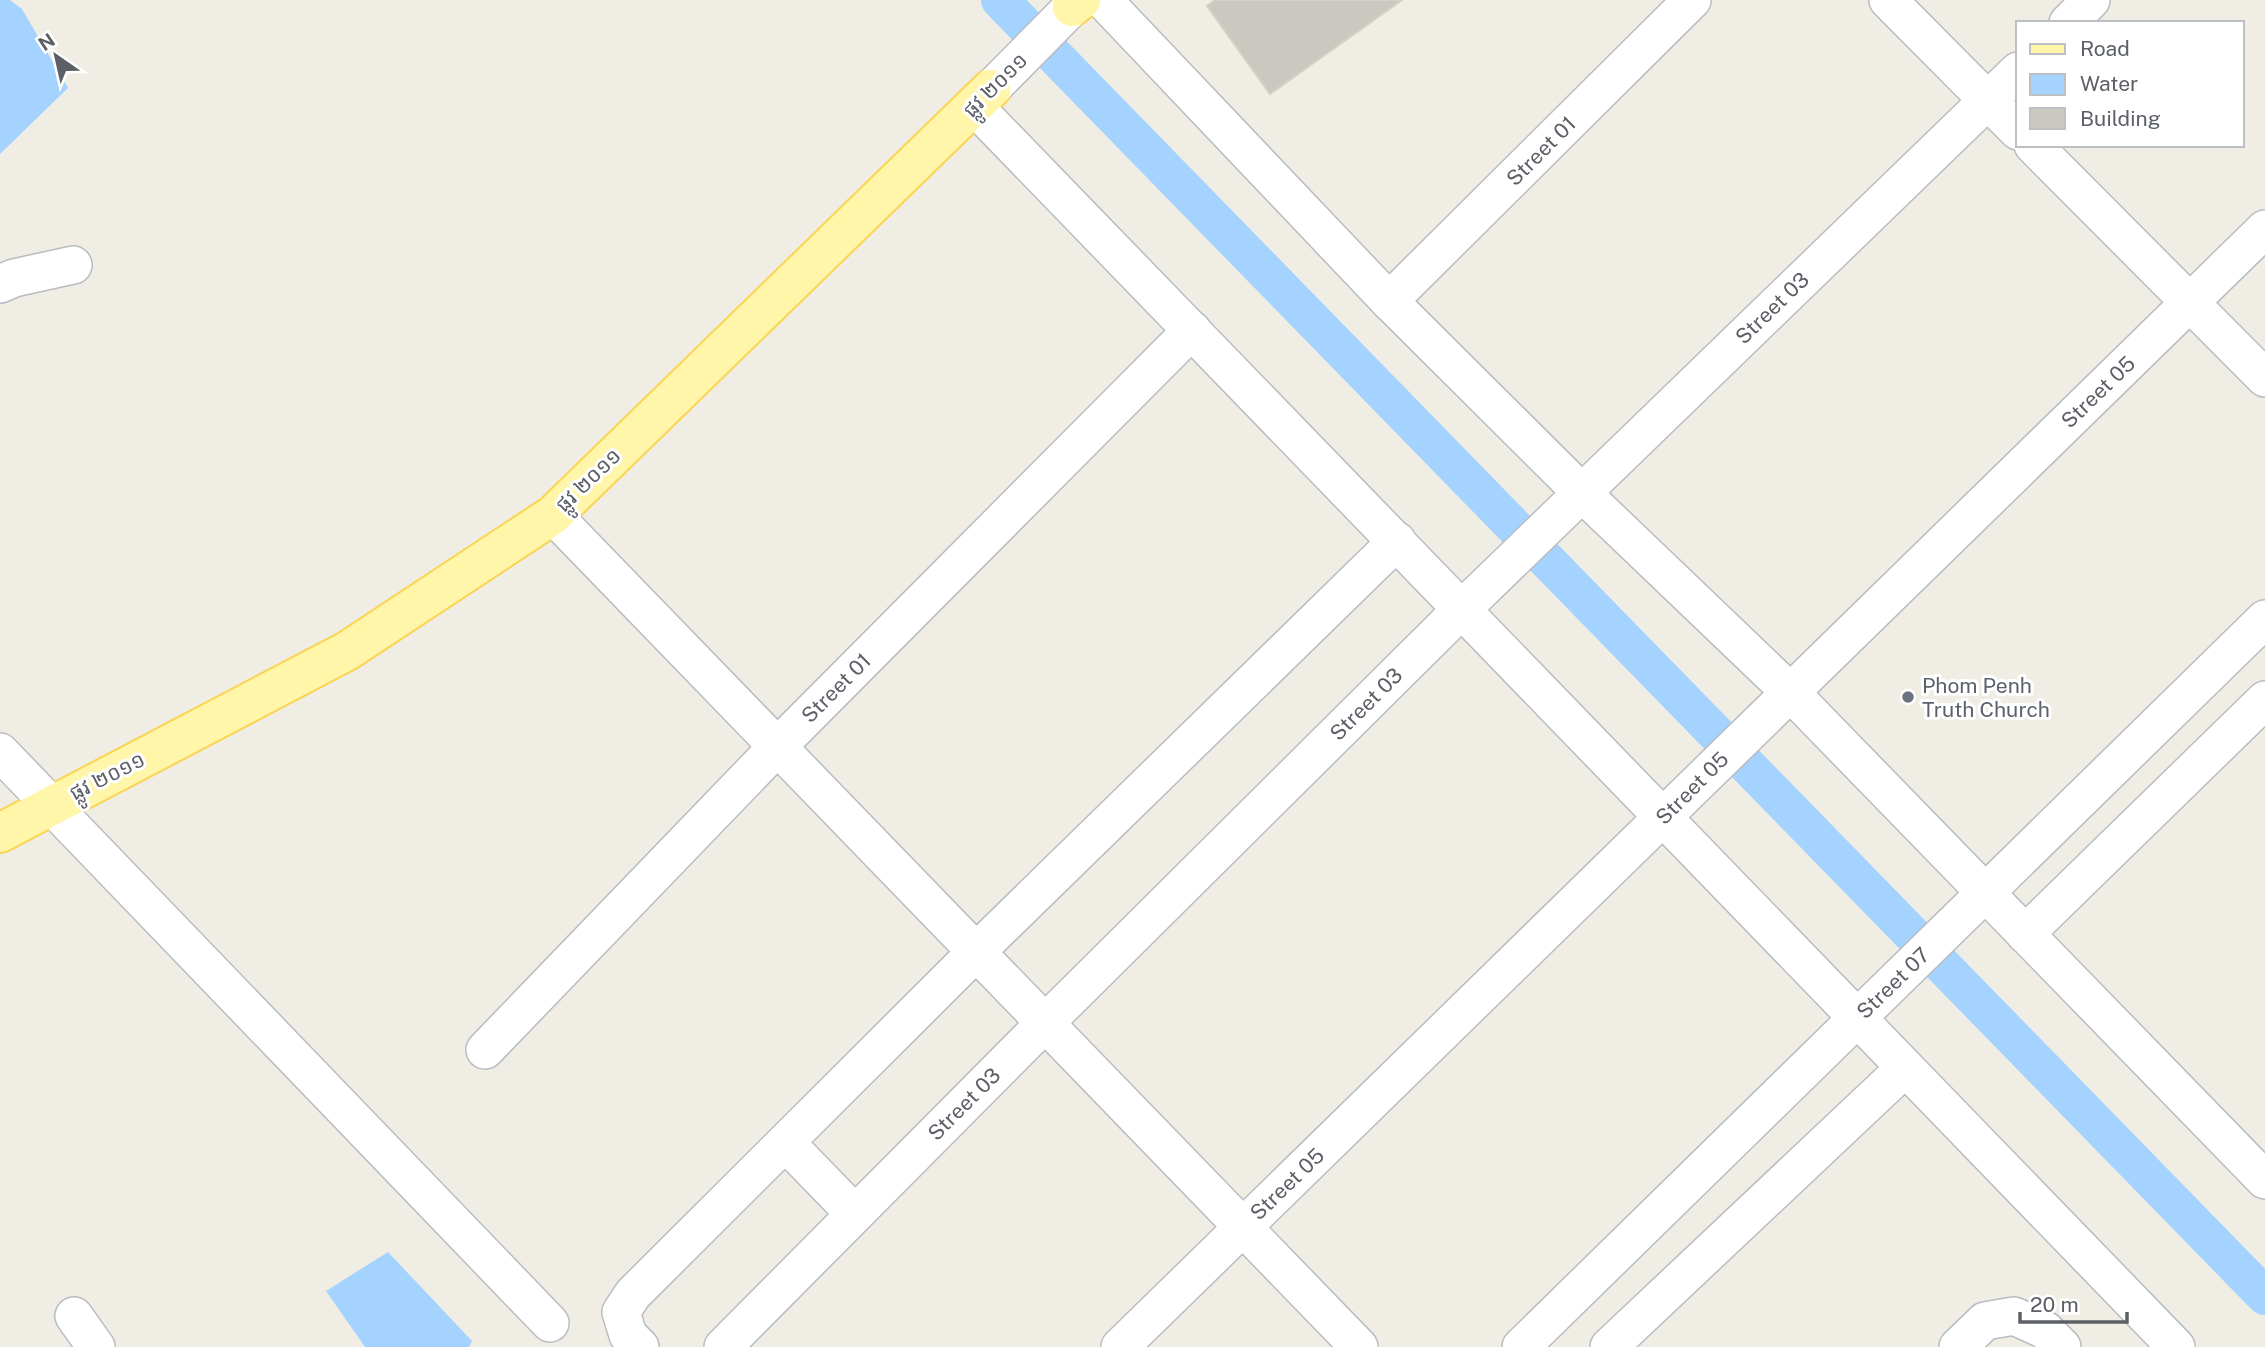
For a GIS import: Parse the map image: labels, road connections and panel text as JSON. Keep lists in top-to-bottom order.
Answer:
{
  "streets": {
    "main road": ["ផ្លូវ ២០១១"],
    "street": [
      "Street 01",
      "Street 03",
      "Street 05",
      "Street 07"
    ]
  },
  "places": ["Phom Penh Truth Church"],
  "legend": ["Road", "Water", "Building"],
  "scale_bar": "20 m",
  "north": "top left"
}
